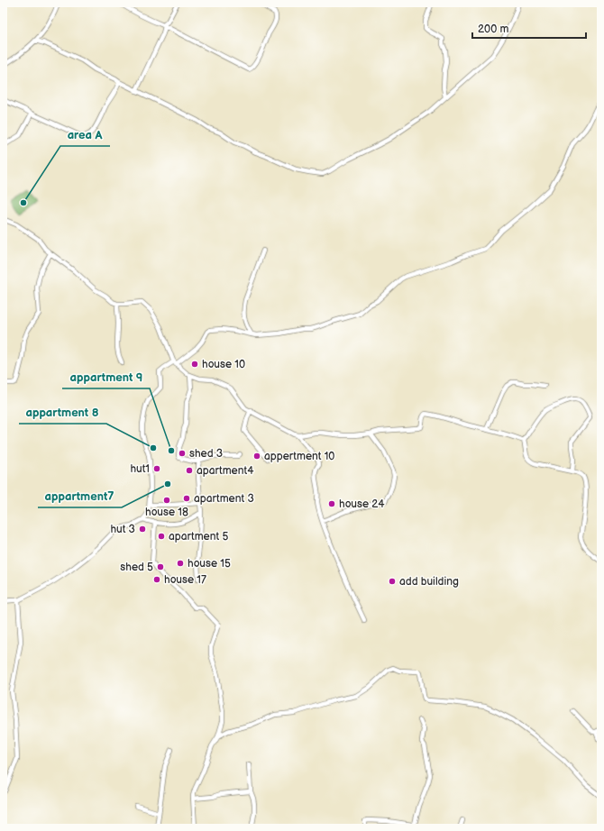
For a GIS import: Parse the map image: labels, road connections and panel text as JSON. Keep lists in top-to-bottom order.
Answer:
{
  "places": [
    "area A",
    "house 10",
    "appartment 8",
    "appartment 9",
    "shed 3",
    "appertment 10",
    "hut1",
    "apartment4",
    "appartment7",
    "apartment 3",
    "house 18",
    "house 24",
    "hut 3",
    "apartment 5",
    "house 15",
    "shed 5",
    "house 17",
    "add building"
  ],
  "scale_bar": "200 m"
}
